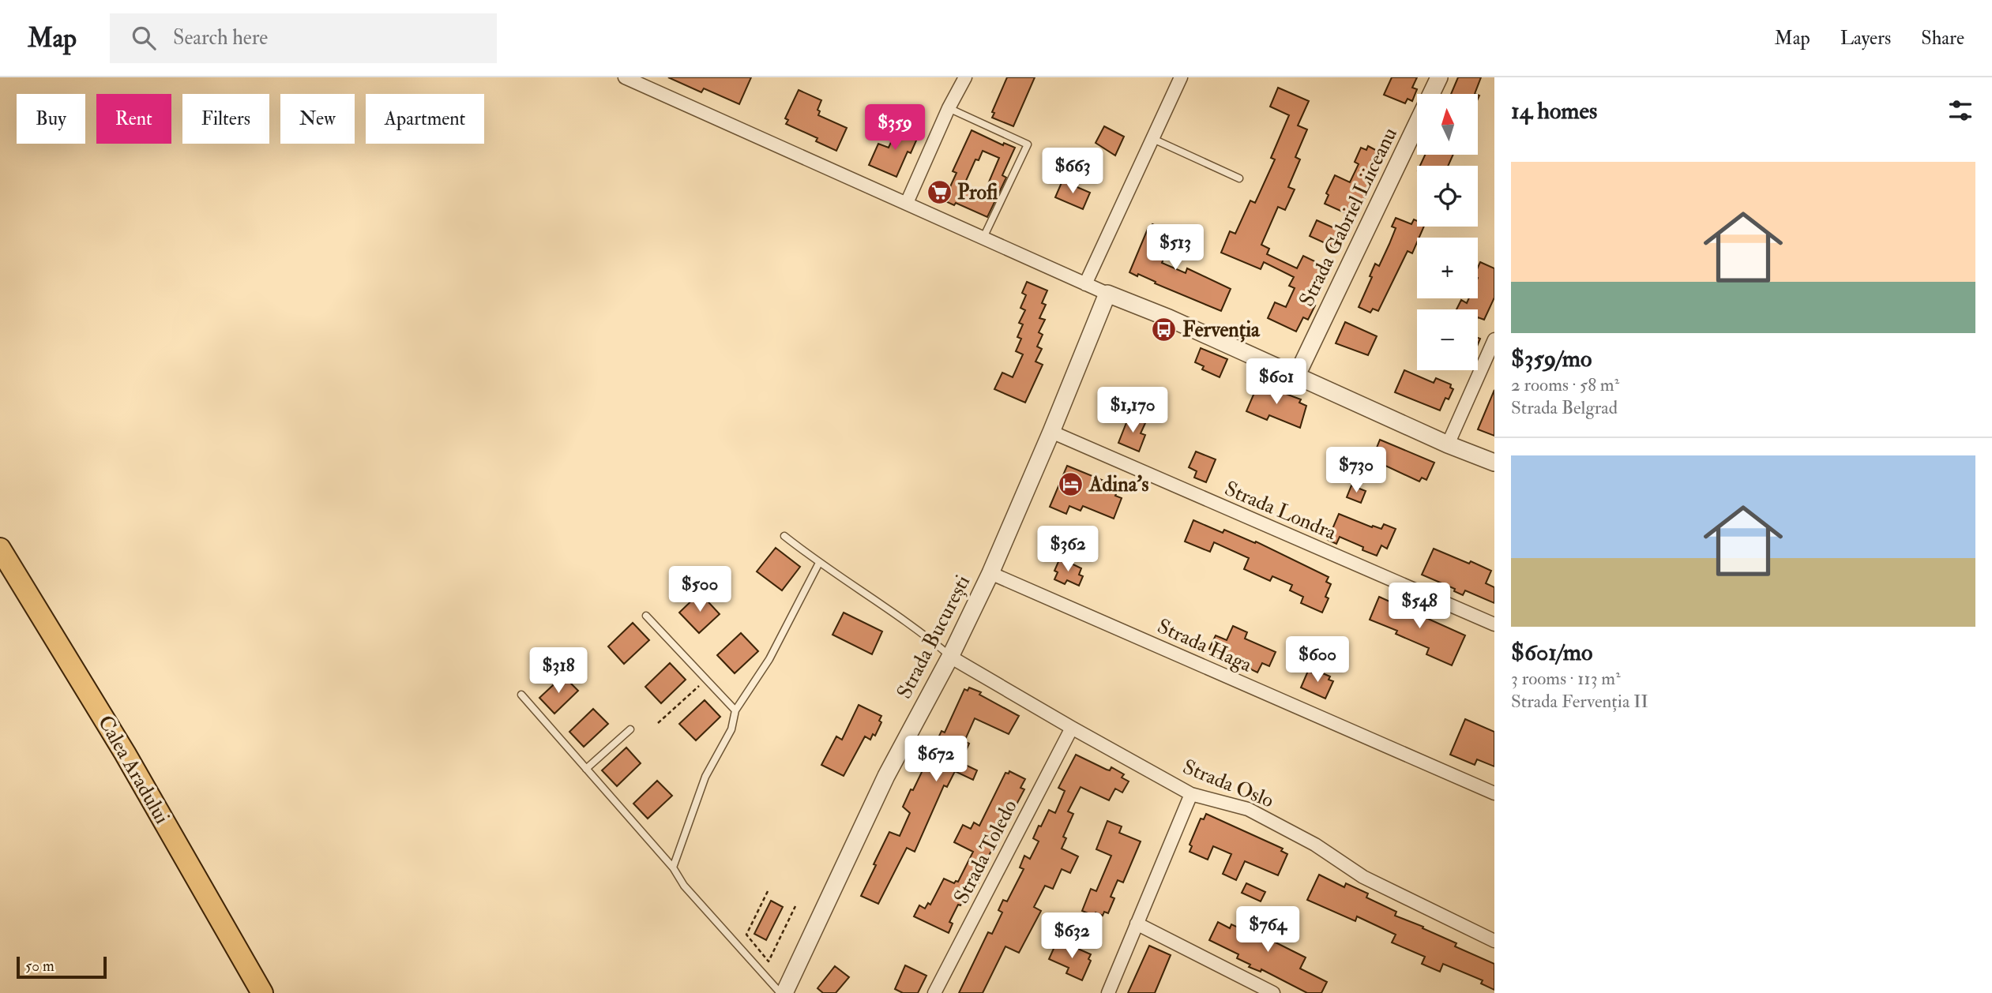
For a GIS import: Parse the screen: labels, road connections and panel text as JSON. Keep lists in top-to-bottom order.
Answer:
{
  "streets": {
    "main road": ["Calea Aradului"],
    "street": [
      "Strada Gabriel Liiceanu",
      "Strada Londra",
      "Strada București",
      "Strada Haga",
      "Strada Oslo",
      "Strada Toledo"
    ]
  },
  "crossings": [
    ["Strada Londra", "Strada București"],
    ["Strada București", "Strada Haga"],
    ["Strada București", "Strada Oslo"],
    ["Strada Oslo", "Strada Toledo"]
  ],
  "places": {
    "supermarket": ["Profi"],
    "bus stop": ["Fervenția"],
    "hotel": ["Adina's"]
  },
  "scale_bar": "50 m",
  "north": "top",
  "page": {
    "header": "Map",
    "search": "Search here",
    "nav": ["Map", "Layers", "Share"],
    "heading": "14 homes",
    "map_buttons": ["+", "−"],
    "chip": [
      "Buy",
      "Rent",
      "Filters",
      "New",
      "Apartment"
    ],
    "price": [
      "$359",
      "$663",
      "$513",
      "$601",
      "$1,170",
      "$730",
      "$362",
      "$500",
      "$548",
      "$600",
      "$318",
      "$672",
      "$764",
      "$632"
    ],
    "list": [
      {
        "name": "$359/mo",
        "note": "2 rooms · 58 m² · Strada Belgrad"
      },
      {
        "name": "$601/mo",
        "note": "3 rooms · 113 m² · Strada Fervenția II"
      }
    ],
    "scale": "50 m"
  }
}
